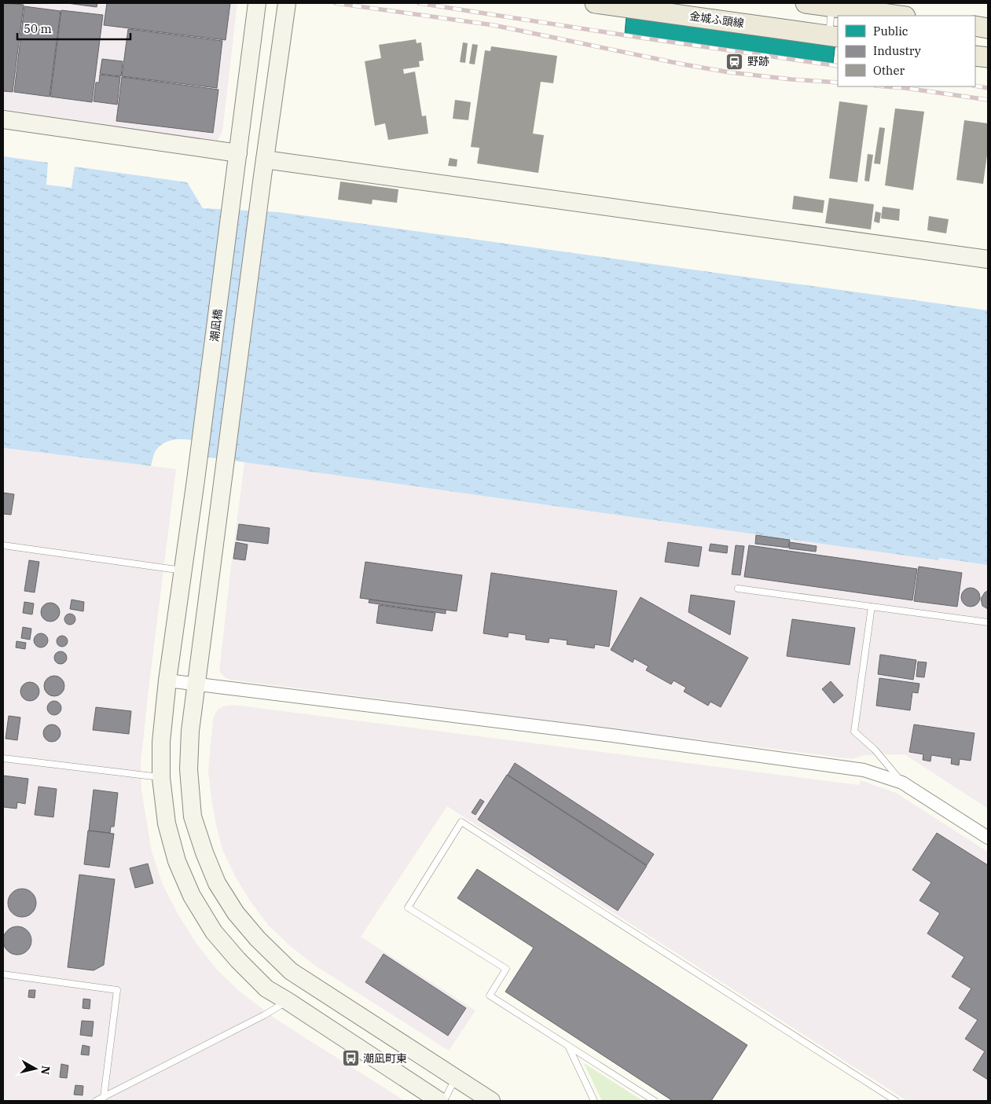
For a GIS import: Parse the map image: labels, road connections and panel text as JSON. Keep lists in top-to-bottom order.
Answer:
{
  "streets": {
    "main road": ["金城ふ頭線"],
    "street": ["潮凪橋"]
  },
  "places": {
    "station": ["野跡"],
    "bus stop": ["潮凪町東"]
  },
  "legend": ["Public", "Industry", "Other"],
  "scale_bar": "50 m",
  "north": "right"
}
